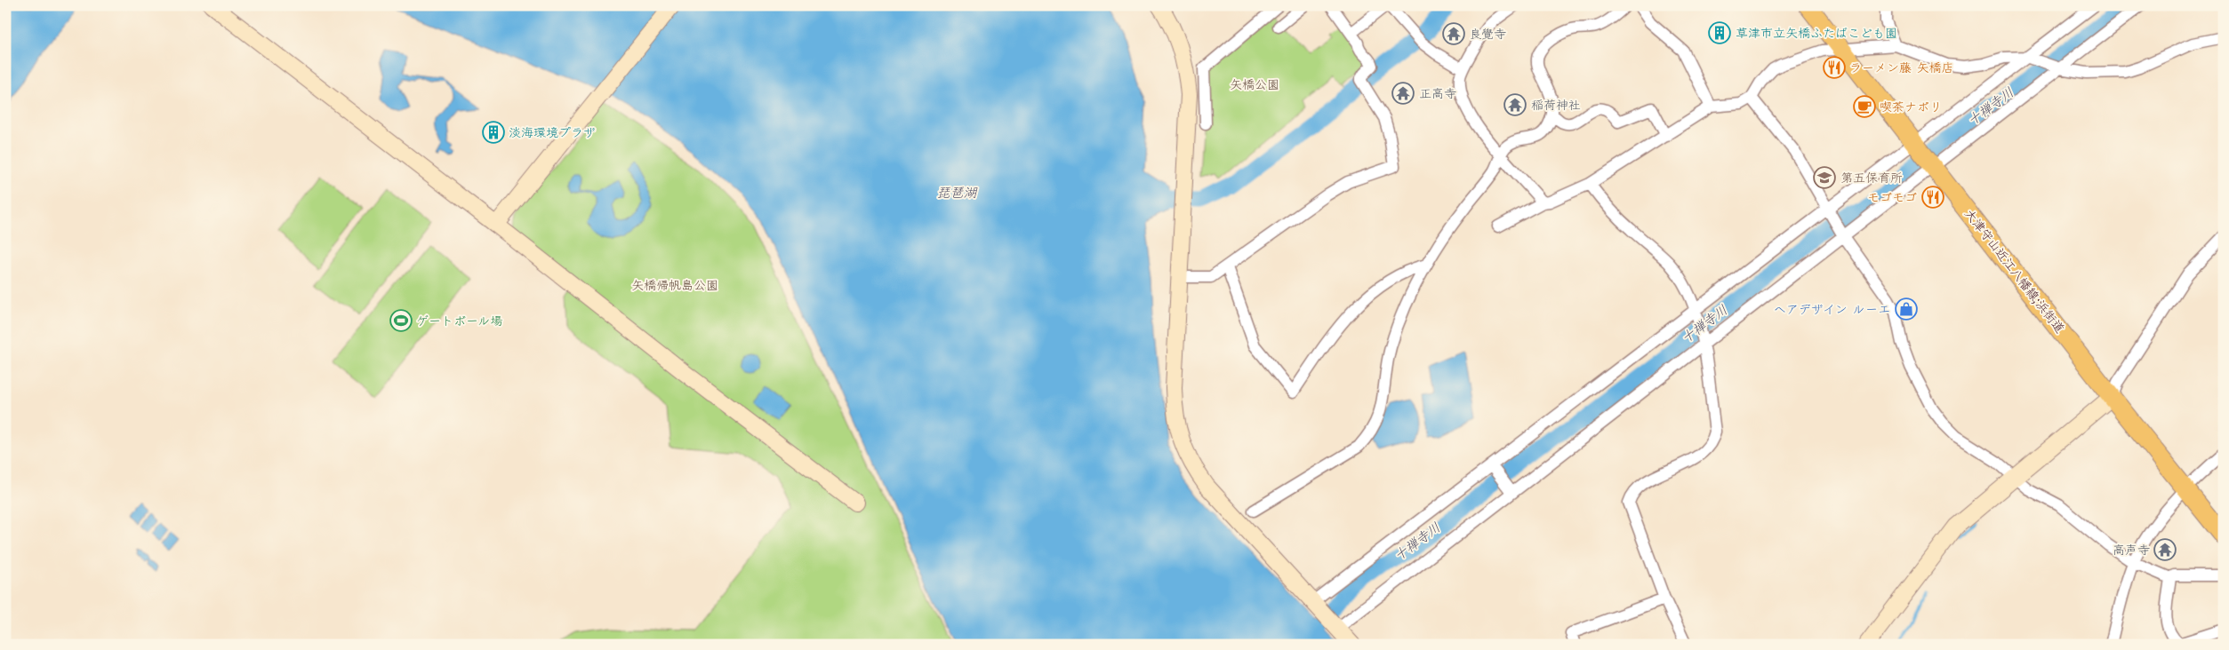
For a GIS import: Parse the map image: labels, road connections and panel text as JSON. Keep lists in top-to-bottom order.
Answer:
{
  "streets": {
    "main road": ["大津守山近江八幡線;浜街道"]
  },
  "water": ["十禅寺川", "琵琶湖"],
  "parks": ["矢橋公園", "矢橋帰帆島公園"],
  "places": {
    "building": ["草津市立矢橋ふたばこども園", "淡海環境プラザ"],
    "temple": [
      "良覺寺",
      "正高寺",
      "稲荷神社",
      "高声寺"
    ],
    "restaurant": ["ラーメン藤 矢橋店", "モゴモゴ"],
    "cafe": ["喫茶ナポリ"],
    "school or university": ["第五保育所"],
    "shop": ["ヘアデザイン ルーエ"],
    "sports": ["ゲートボール場"]
  }
}
